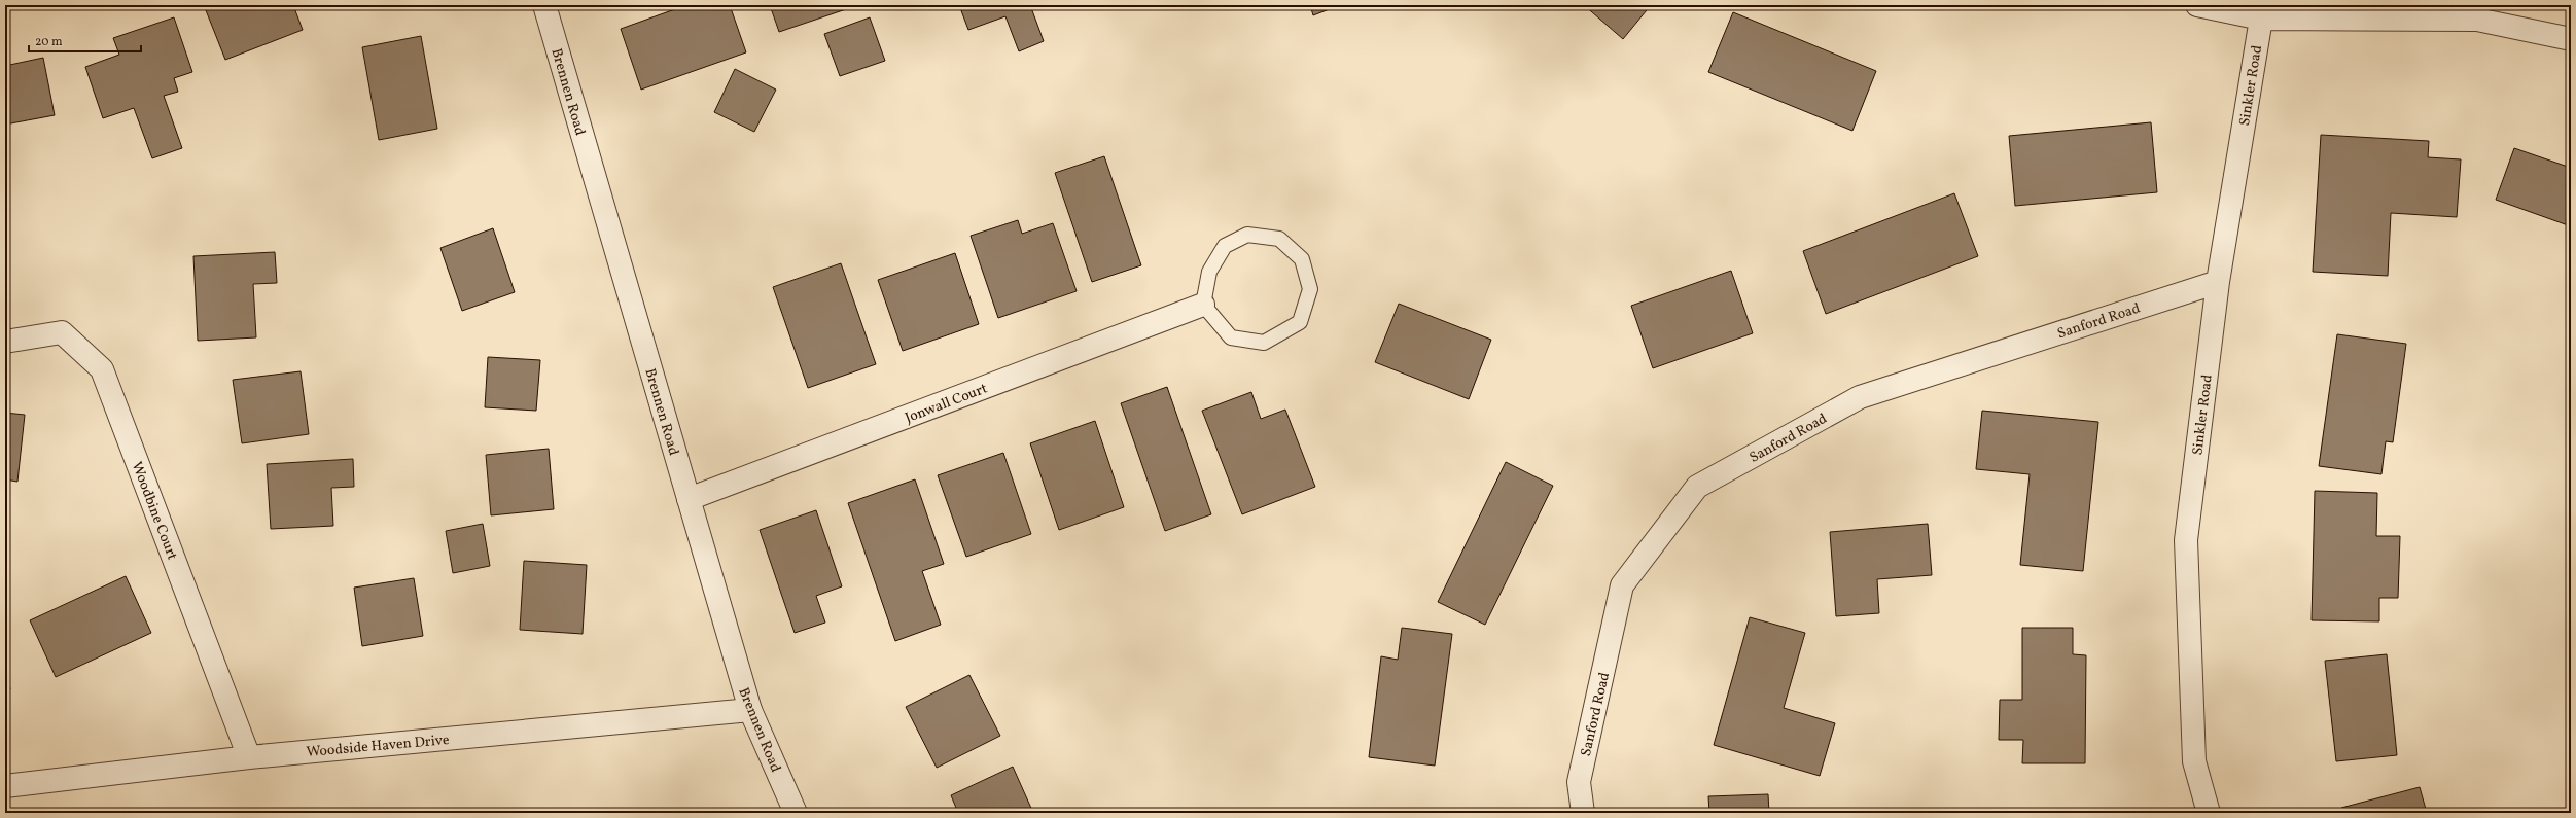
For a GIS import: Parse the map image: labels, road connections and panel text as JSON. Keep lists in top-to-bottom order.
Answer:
{
  "streets": {
    "street": [
      "Sinkler Road",
      "Brennen Road",
      "Sanford Road",
      "Jonwall Court",
      "Woodbine Court",
      "Woodside Haven Drive"
    ]
  },
  "crossings": [
    ["Sinkler Road", "Sanford Road"],
    ["Brennen Road", "Jonwall Court"],
    ["Brennen Road", "Woodside Haven Drive"],
    ["Woodbine Court", "Woodside Haven Drive"]
  ],
  "scale_bar": "20 m"
}
